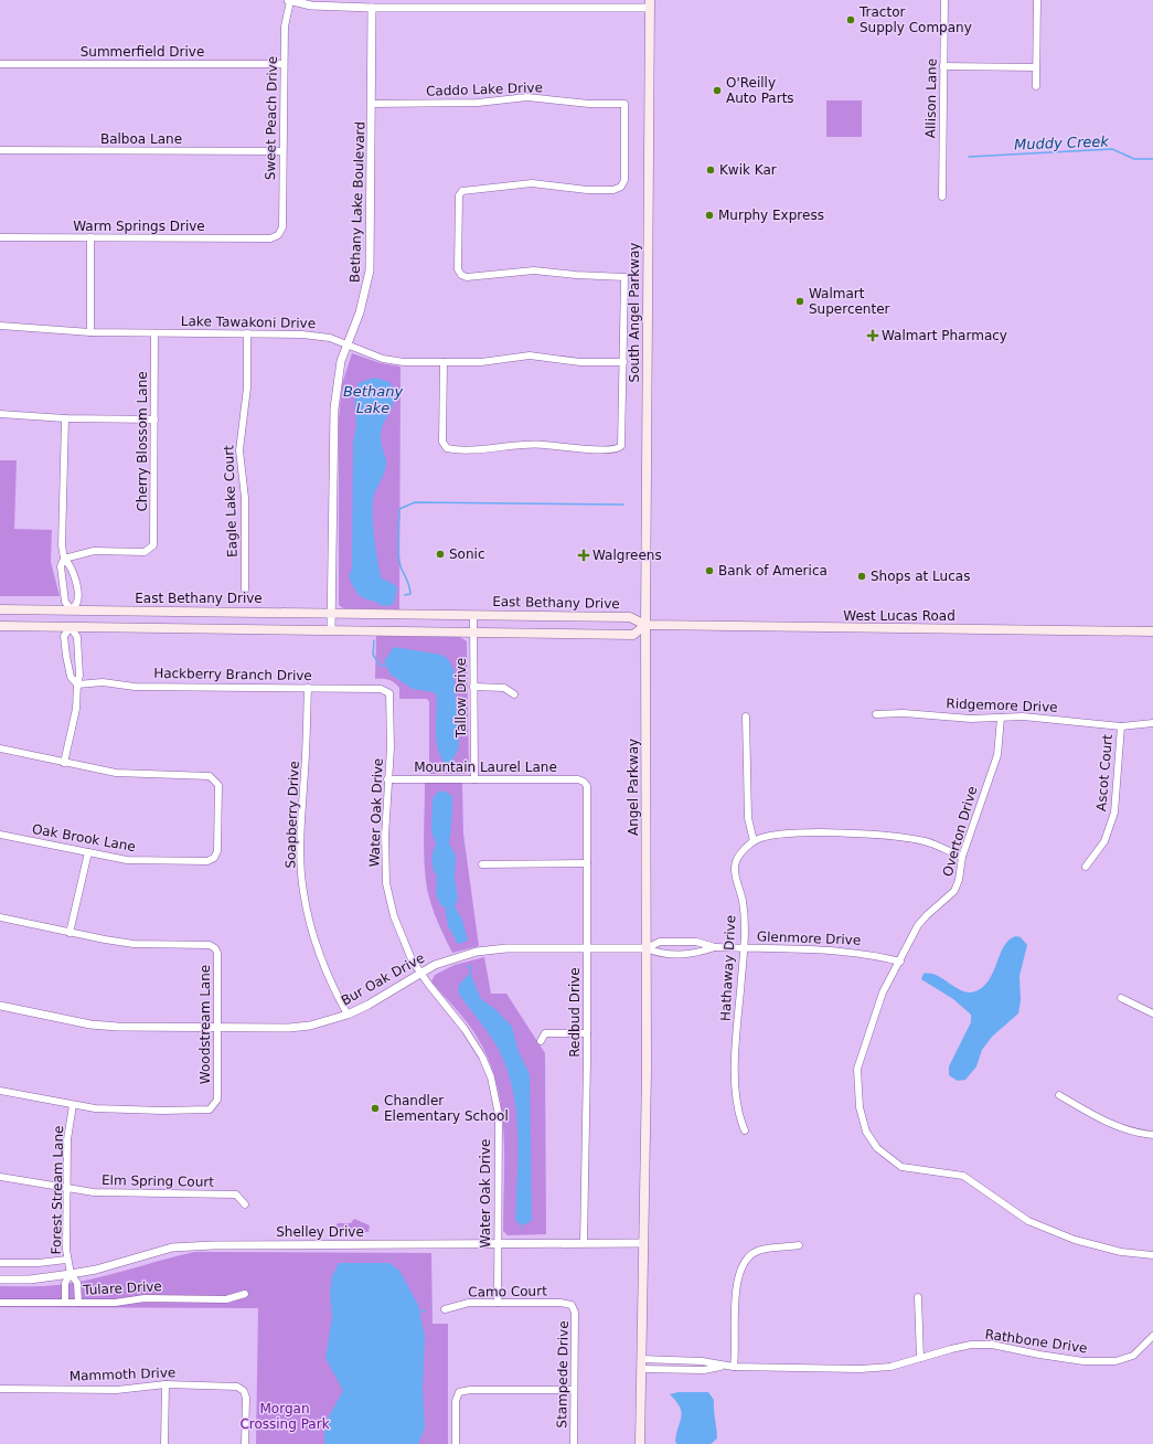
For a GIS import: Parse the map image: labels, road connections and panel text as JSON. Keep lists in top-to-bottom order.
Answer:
{
  "streets": {
    "main road": [
      "South Angel Parkway",
      "East Bethany Drive",
      "West Lucas Road",
      "Angel Parkway"
    ],
    "street": [
      "Summerfield Drive",
      "Caddo Lake Drive",
      "Allison Lane",
      "Sweet Peach Drive",
      "Balboa Lane",
      "Bethany Lake Boulevard",
      "Warm Springs Drive",
      "Lake Tawakoni Drive",
      "Cherry Blossom Lane",
      "Eagle Lake Court",
      "Hackberry Branch Drive",
      "Tallow Drive",
      "Ridgemore Drive",
      "Mountain Laurel Lane",
      "Ascot Court",
      "Water Oak Drive",
      "Soapberry Drive",
      "Overton Drive",
      "Oak Brook Lane",
      "Glenmore Drive",
      "Hathaway Drive",
      "Bur Oak Drive",
      "Redbud Drive",
      "Woodstream Lane",
      "Elm Spring Court",
      "Forest Stream Lane",
      "Shelley Drive",
      "Tulare Drive",
      "Camo Court",
      "Rathbone Drive",
      "Mammoth Drive",
      "Stampede Drive"
    ]
  },
  "crossings": [
    ["Summerfield Drive", "Sweet Peach Drive"],
    ["Caddo Lake Drive", "Bethany Lake Boulevard"],
    ["Caddo Lake Drive", "Lake Tawakoni Drive"],
    ["Sweet Peach Drive", "Balboa Lane"],
    ["Sweet Peach Drive", "Warm Springs Drive"],
    ["Bethany Lake Boulevard", "Lake Tawakoni Drive"],
    ["Bethany Lake Boulevard", "East Bethany Drive"],
    ["South Angel Parkway", "East Bethany Drive"],
    ["South Angel Parkway", "West Lucas Road"],
    ["South Angel Parkway", "Angel Parkway"],
    ["Lake Tawakoni Drive", "Cherry Blossom Lane"],
    ["Lake Tawakoni Drive", "Eagle Lake Court"],
    ["East Bethany Drive", "West Lucas Road"],
    ["East Bethany Drive", "Tallow Drive"],
    ["East Bethany Drive", "Angel Parkway"],
    ["West Lucas Road", "Angel Parkway"],
    ["Hackberry Branch Drive", "Water Oak Drive"],
    ["Hackberry Branch Drive", "Soapberry Drive"],
    ["Tallow Drive", "Mountain Laurel Lane"],
    ["Ridgemore Drive", "Ascot Court"],
    ["Ridgemore Drive", "Overton Drive"],
    ["Mountain Laurel Lane", "Water Oak Drive"],
    ["Mountain Laurel Lane", "Redbud Drive"],
    ["Angel Parkway", "Glenmore Drive"],
    ["Angel Parkway", "Bur Oak Drive"],
    ["Angel Parkway", "Shelley Drive"],
    ["Angel Parkway", "Rathbone Drive"],
    ["Water Oak Drive", "Bur Oak Drive"],
    ["Water Oak Drive", "Shelley Drive"],
    ["Water Oak Drive", "Camo Court"],
    ["Soapberry Drive", "Bur Oak Drive"],
    ["Overton Drive", "Glenmore Drive"],
    ["Glenmore Drive", "Hathaway Drive"],
    ["Glenmore Drive", "Bur Oak Drive"],
    ["Bur Oak Drive", "Redbud Drive"],
    ["Bur Oak Drive", "Woodstream Lane"],
    ["Redbud Drive", "Shelley Drive"],
    ["Woodstream Lane", "Forest Stream Lane"],
    ["Elm Spring Court", "Forest Stream Lane"],
    ["Forest Stream Lane", "Shelley Drive"],
    ["Forest Stream Lane", "Tulare Drive"],
    ["Camo Court", "Stampede Drive"]
  ],
  "water": ["Muddy Creek", "Bethany Lake"],
  "parks": ["Morgan Crossing Park"],
  "places": {
    "other": [
      "Tractor Supply Company",
      "O'Reilly Auto Parts",
      "Kwik Kar",
      "Murphy Express",
      "Walmart Supercenter",
      "Sonic",
      "Bank of America",
      "Shops at Lucas",
      "Chandler Elementary School"
    ],
    "health": ["Walmart Pharmacy", "Walgreens"]
  }
}
